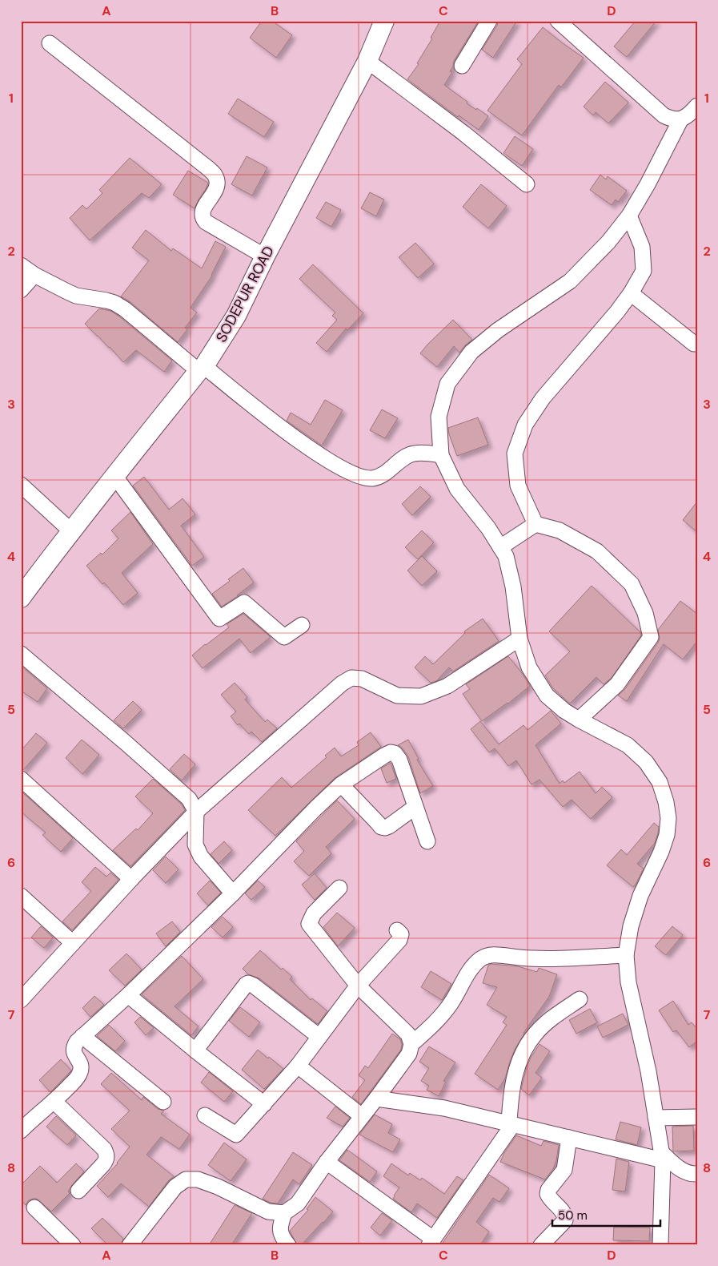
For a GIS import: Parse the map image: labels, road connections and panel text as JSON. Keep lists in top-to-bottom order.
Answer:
{
  "streets": {
    "main road": ["SODEPUR ROAD"]
  },
  "scale_bar": "50 m",
  "grid": {
    "columns": [
      "A",
      "B",
      "C",
      "D"
    ],
    "rows": [
      "1",
      "2",
      "3",
      "4",
      "5",
      "6",
      "7",
      "8"
    ]
  }
}
